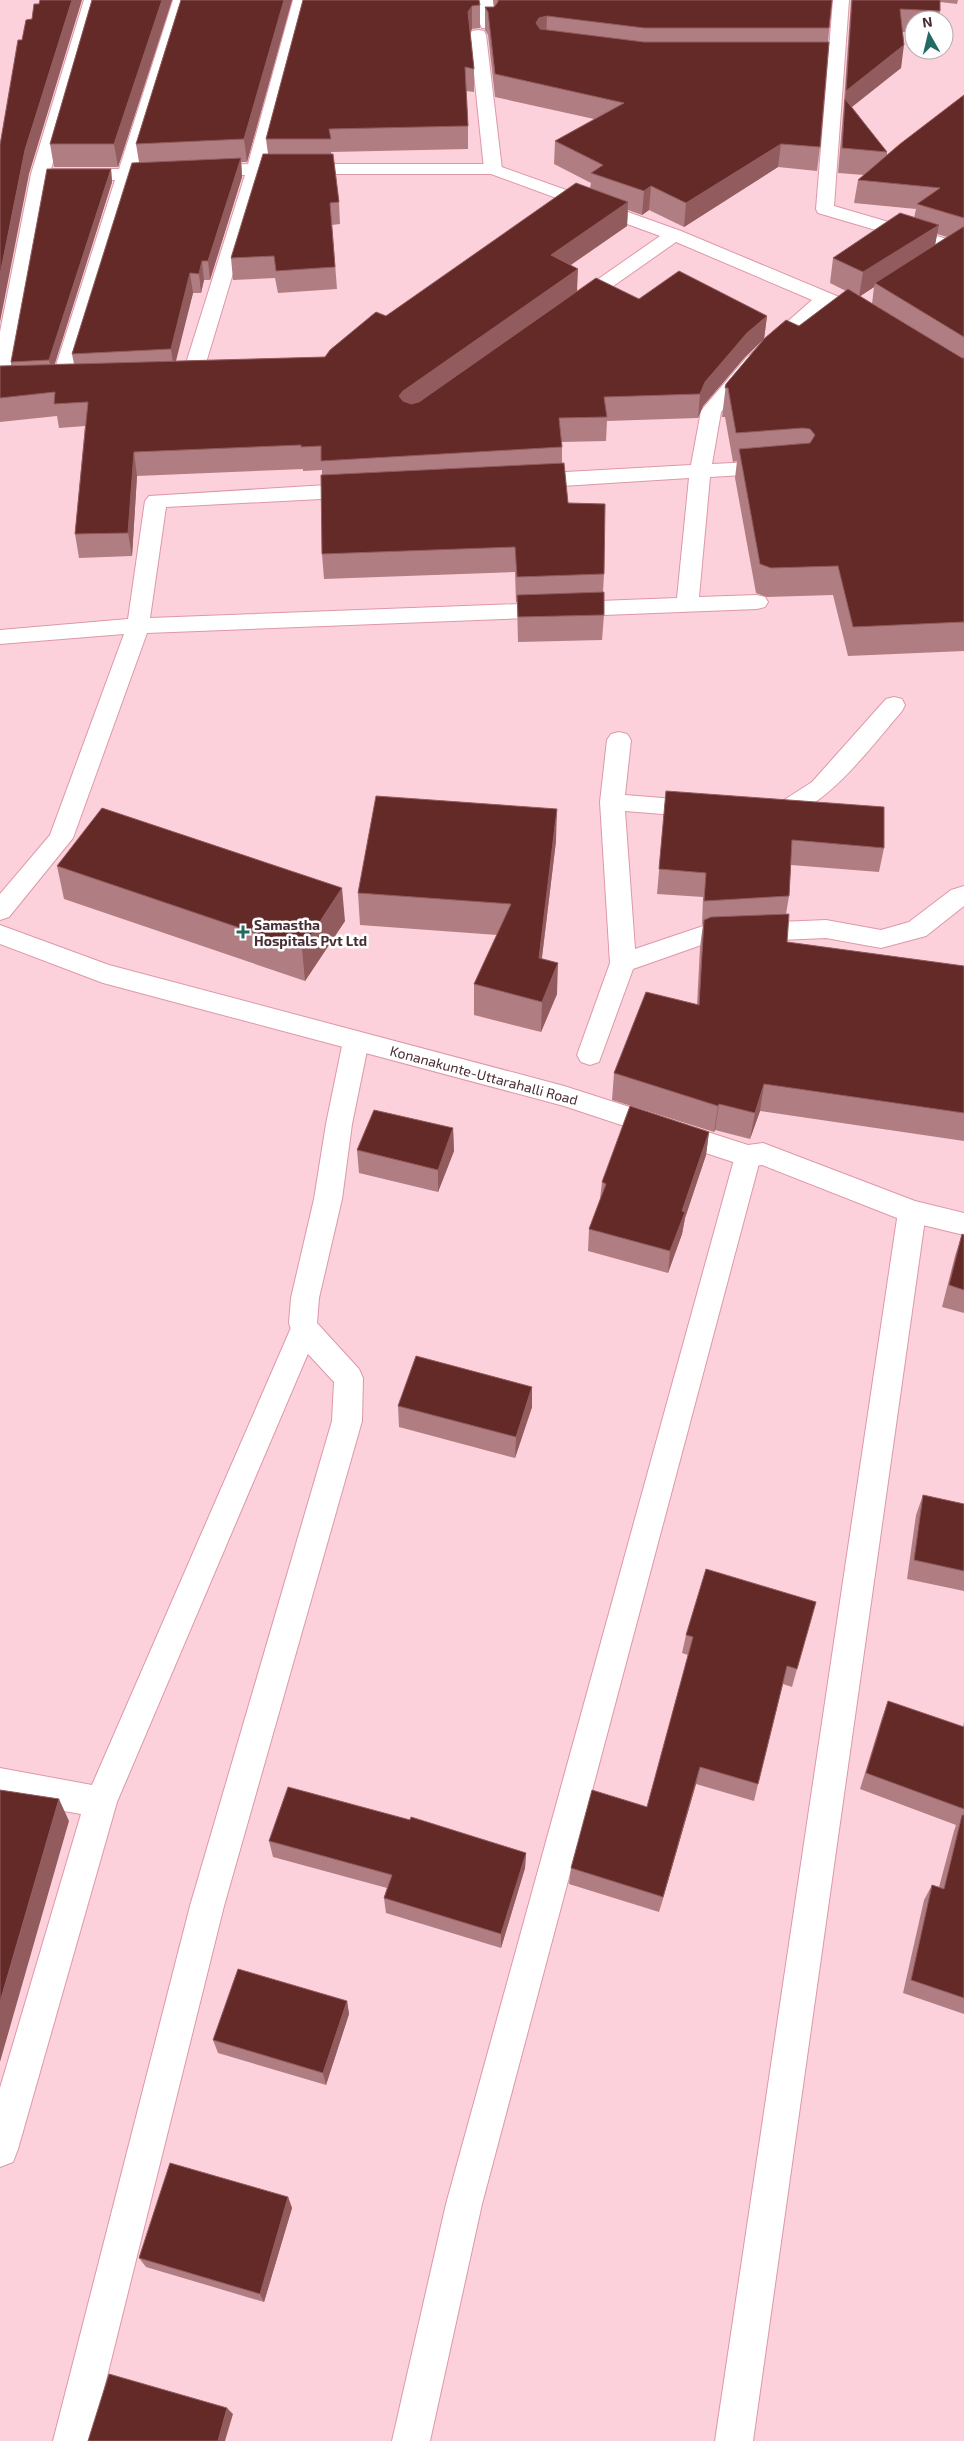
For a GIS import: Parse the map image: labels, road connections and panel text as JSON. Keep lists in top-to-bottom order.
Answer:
{
  "streets": {
    "street": ["Konanakunte-Uttarahalli Road"]
  },
  "places": {
    "health": ["Samastha Hospitals Pvt Ltd"]
  },
  "north": "top"
}
